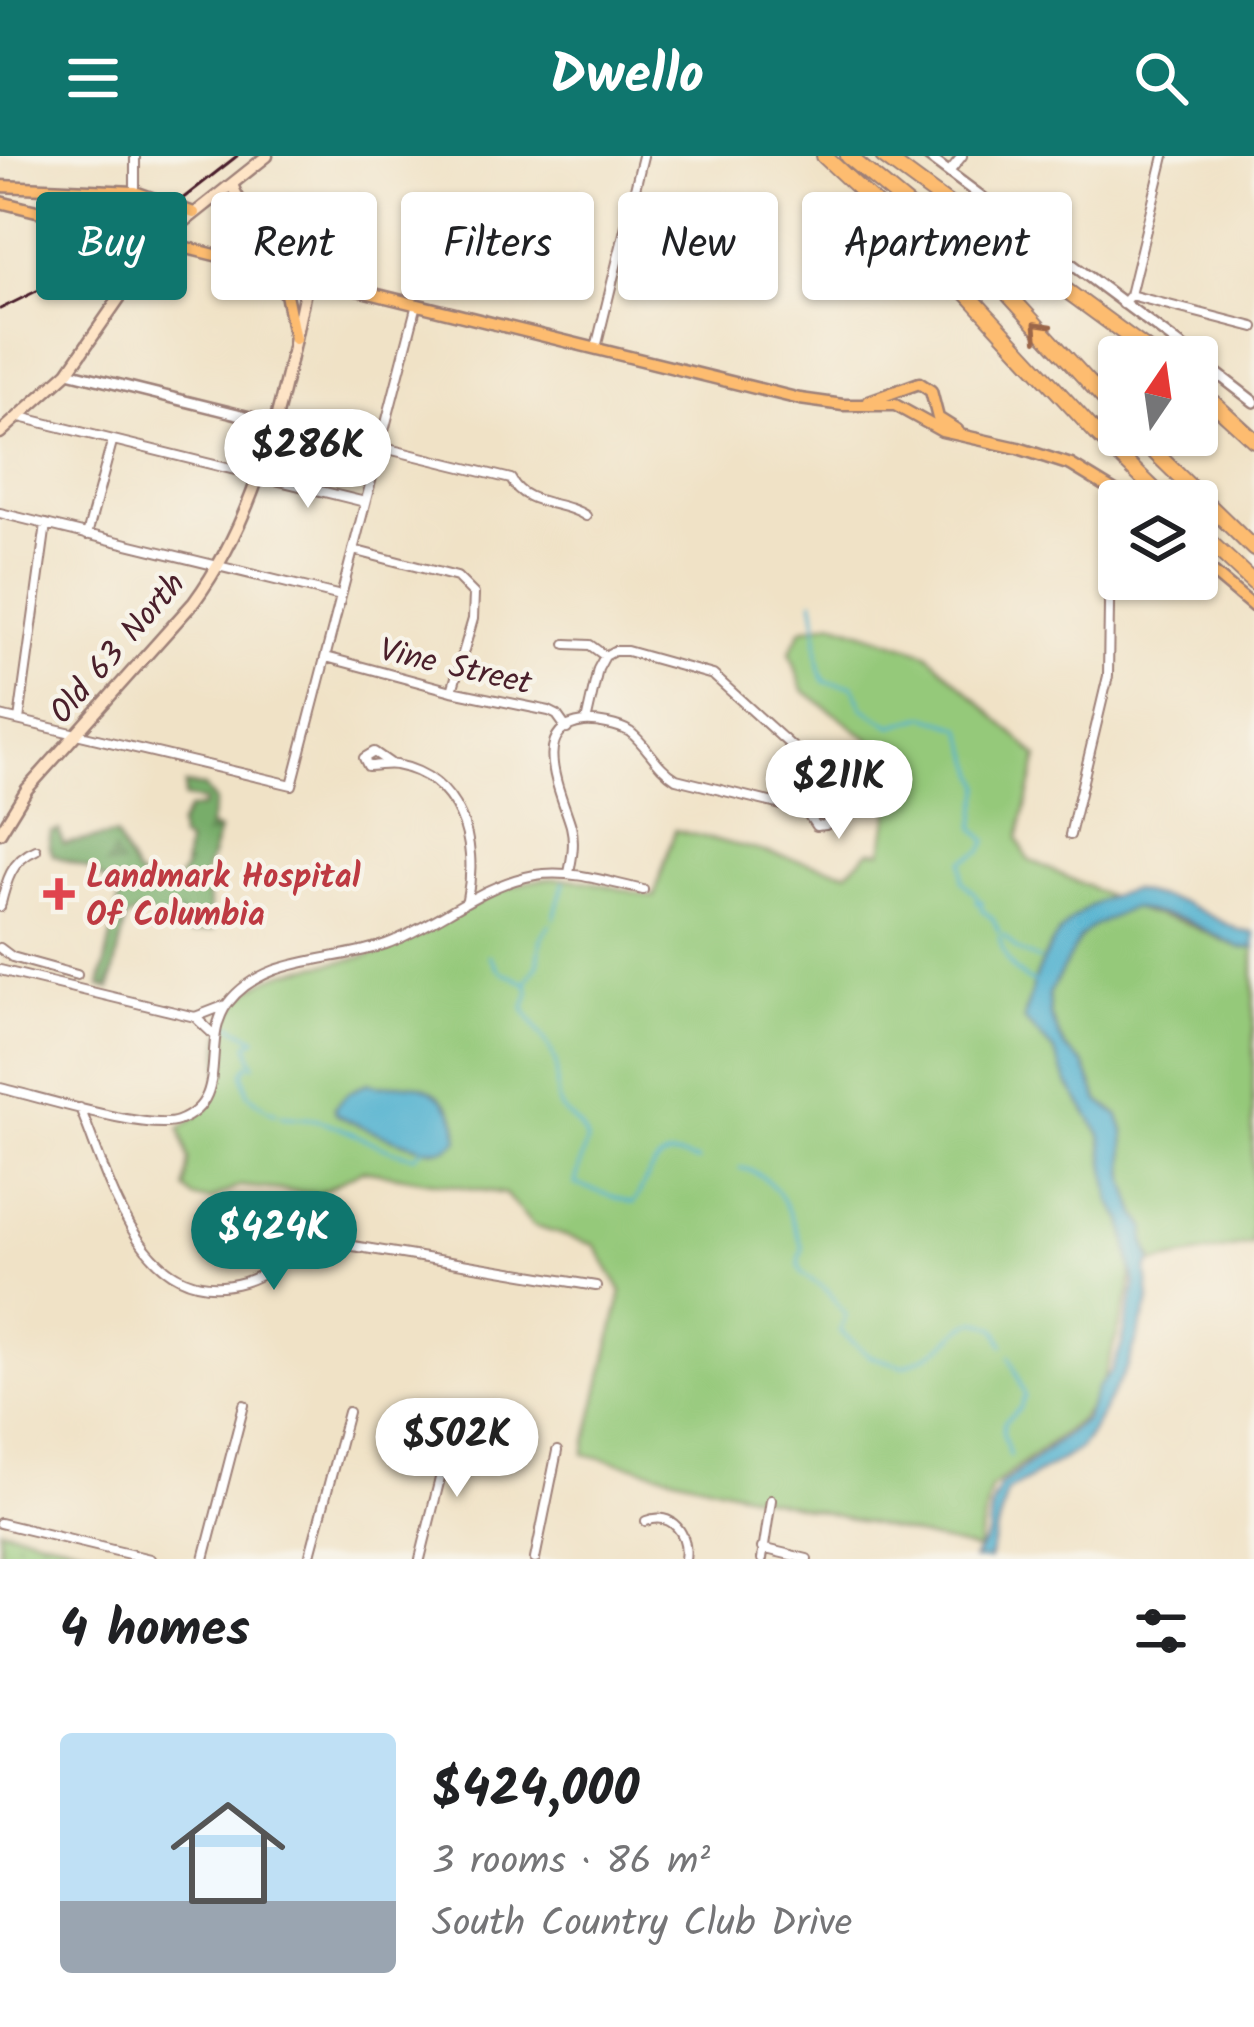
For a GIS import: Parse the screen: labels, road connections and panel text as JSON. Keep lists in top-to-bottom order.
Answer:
{
  "streets": {
    "main road": ["Old 63 North"],
    "street": ["Vine Street"]
  },
  "places": {
    "health": ["Landmark Hospital Of Columbia"]
  },
  "north": "top",
  "page": {
    "header": "Dwello",
    "chip": [
      "Buy",
      "Rent",
      "Filters",
      "New",
      "Apartment"
    ],
    "price": [
      "$286K",
      "$211K",
      "$424K",
      "$502K"
    ],
    "heading": "4 homes",
    "list": [
      {
        "name": "$424,000",
        "note": "3 rooms · 86 m² · South Country Club Drive"
      }
    ]
  }
}
